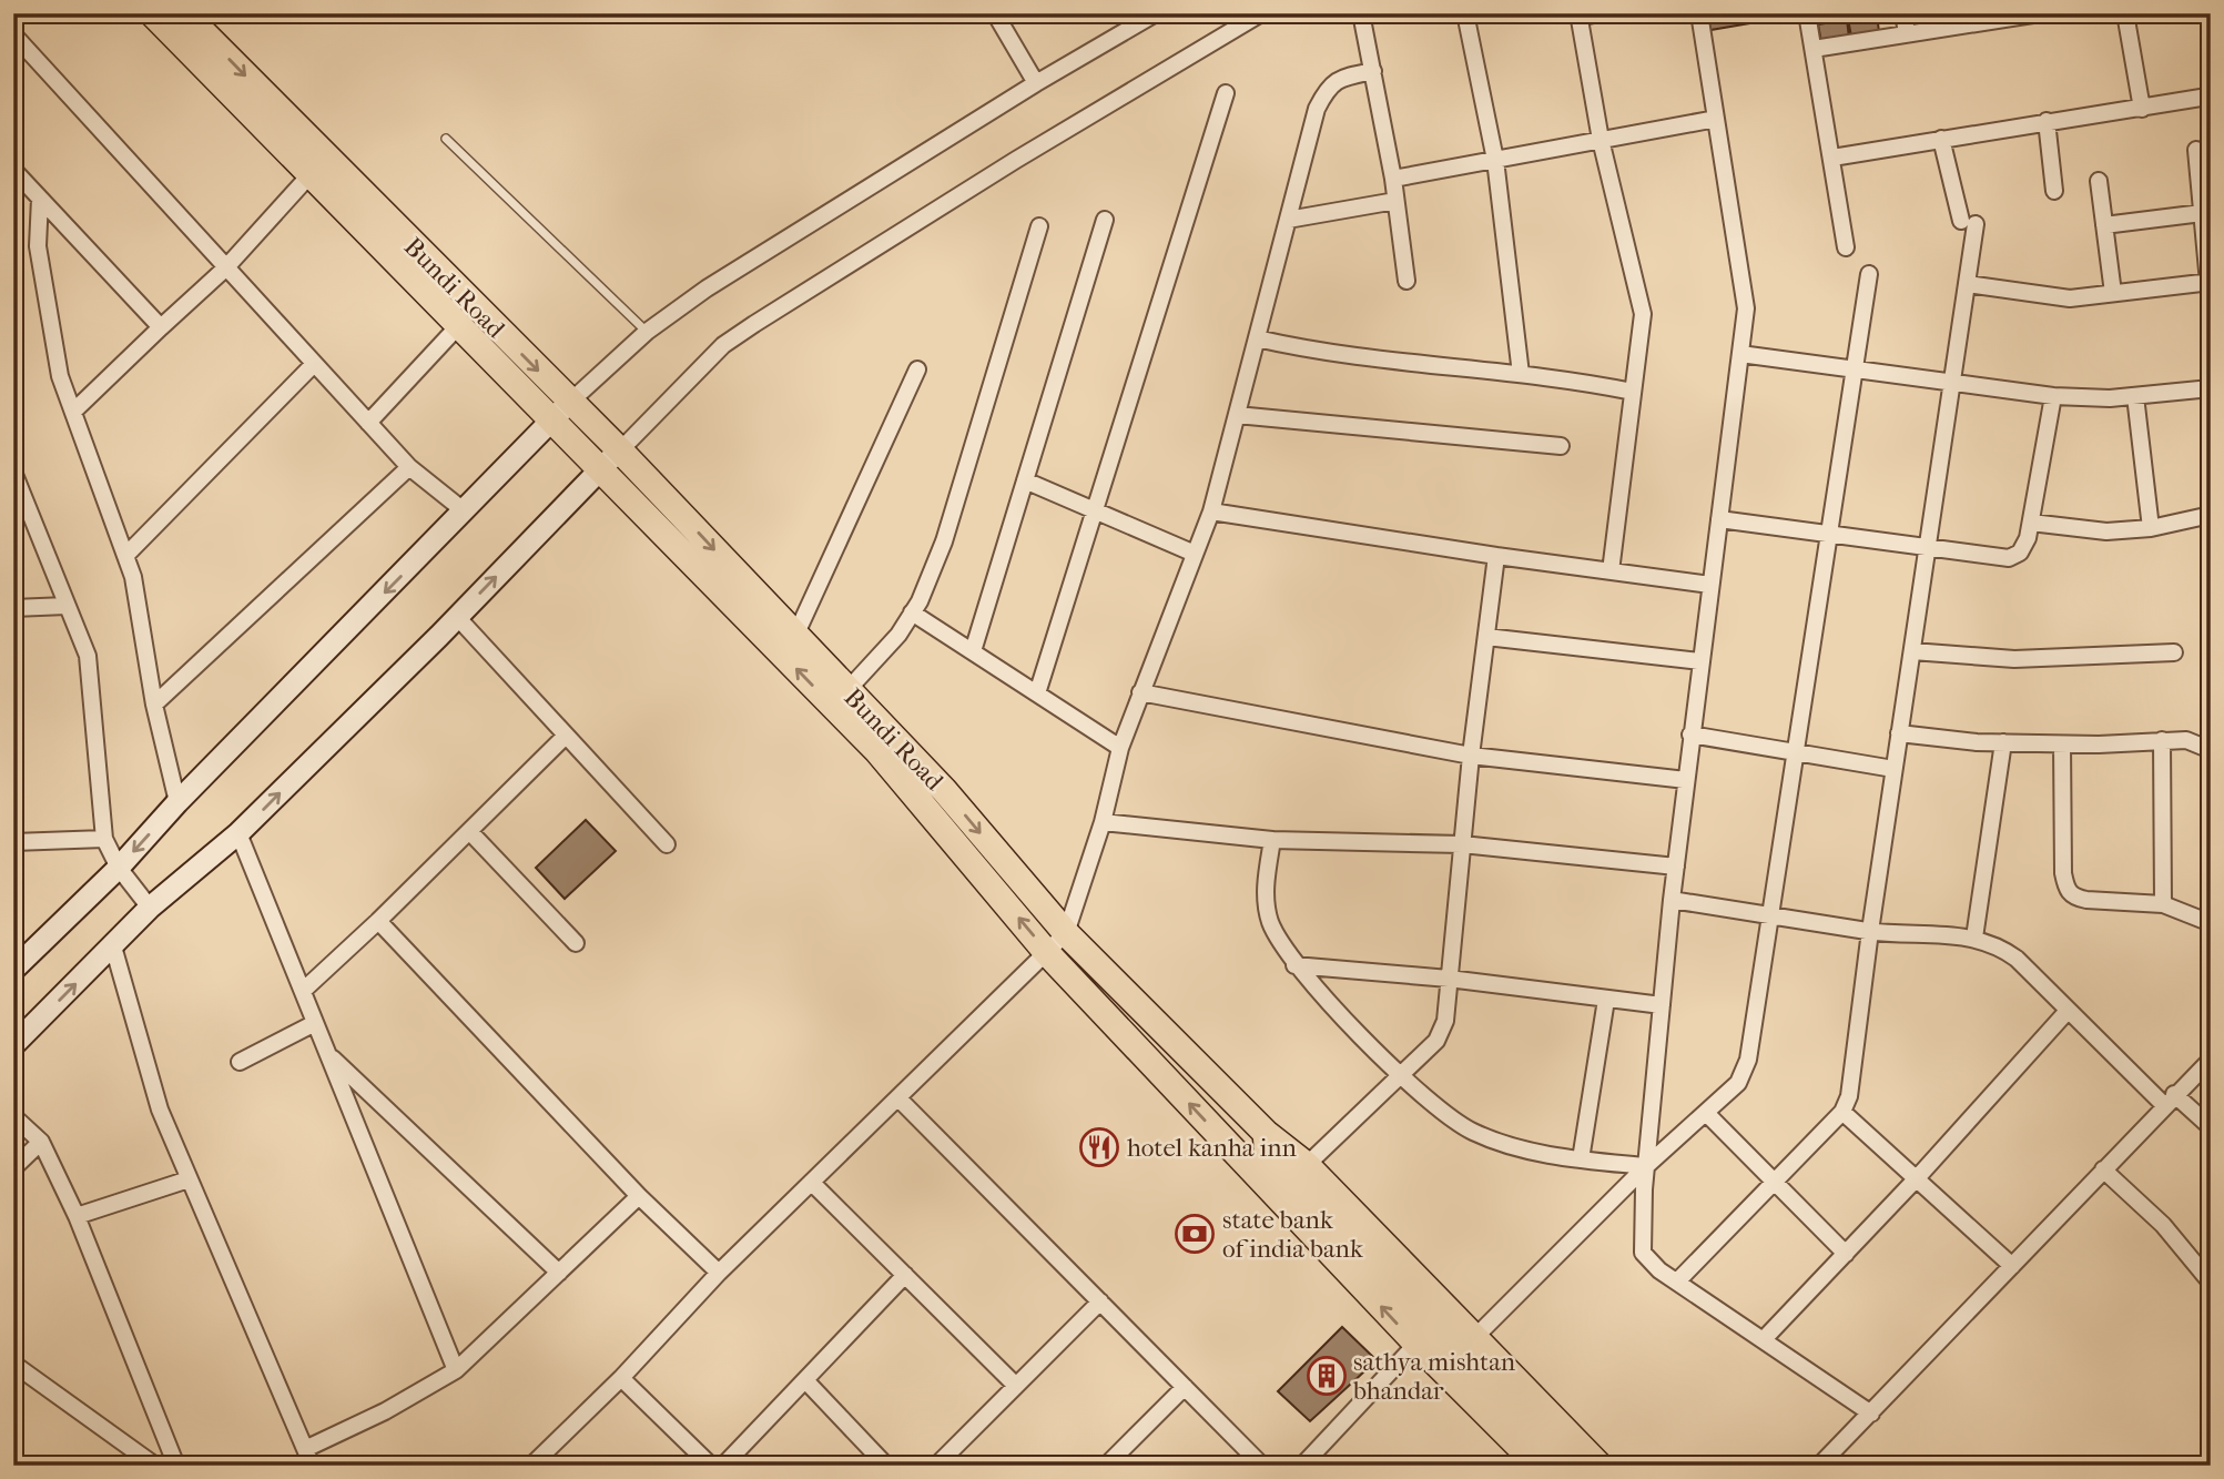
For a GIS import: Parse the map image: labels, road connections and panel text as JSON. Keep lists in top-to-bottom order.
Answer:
{
  "streets": {
    "main road": ["Bundi Road"]
  },
  "places": {
    "restaurant": ["hotel kanha inn"],
    "bank": ["state bank of india bank"],
    "building": ["sathya mishtan bhandar"]
  }
}
